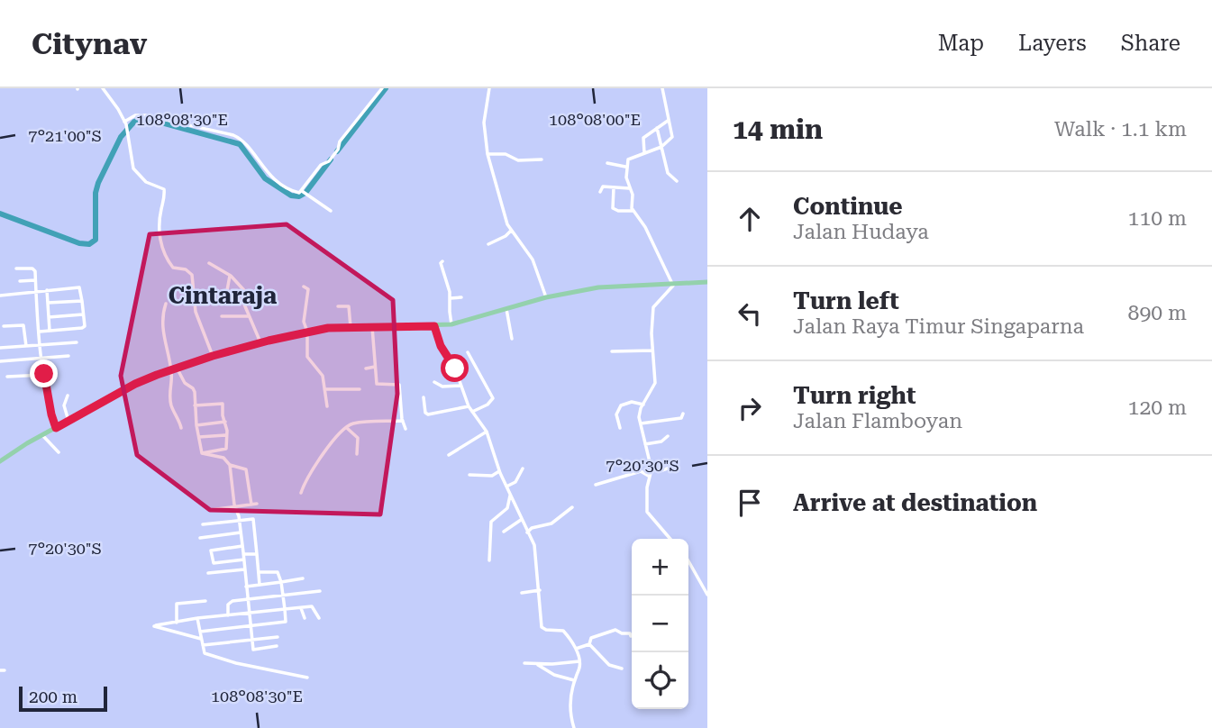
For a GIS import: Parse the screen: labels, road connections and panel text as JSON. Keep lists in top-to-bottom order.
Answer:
{
  "districts": ["Cintaraja"],
  "scale_bar": "200 m",
  "page": {
    "header": "Citynav",
    "nav": ["Map", "Layers", "Share"],
    "heading": ["14 min", "Walk · 1.1 km"],
    "list": [
      ["Continue", "Jalan Hudaya", "110 m"],
      ["Turn left", "Jalan Raya Timur Singaparna", "890 m"],
      ["Turn right", "Jalan Flamboyan", "120 m"],
      "Arrive at destination"
    ],
    "map_buttons": ["+", "−"],
    "scale": "200 m"
  },
  "coordinates": [
    "108°08'30\"E",
    "108°08'00\"E",
    "7°21'00\"S",
    "7°20'30\"S"
  ]
}
